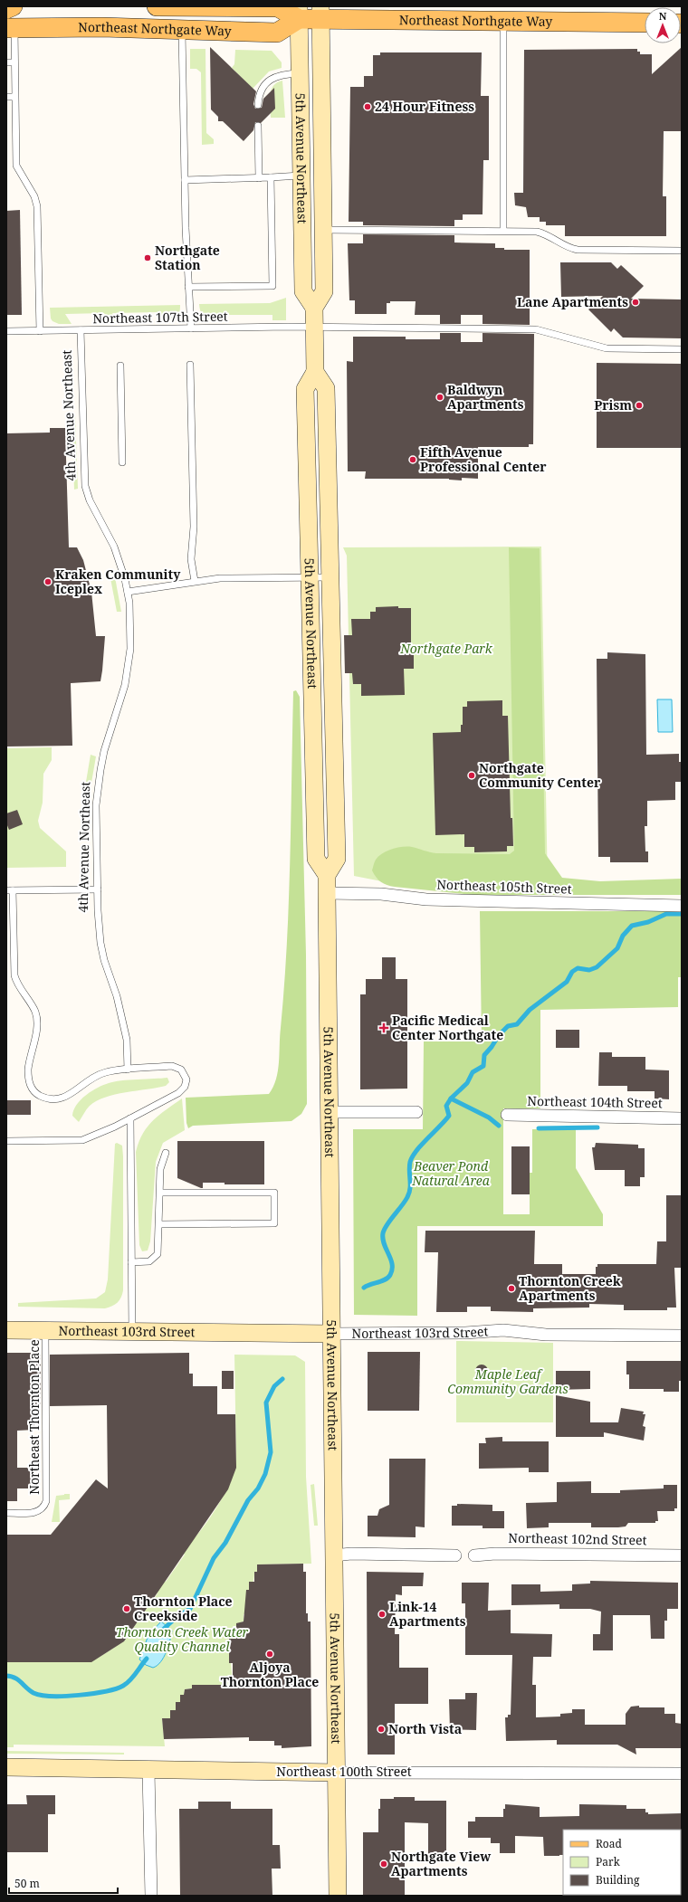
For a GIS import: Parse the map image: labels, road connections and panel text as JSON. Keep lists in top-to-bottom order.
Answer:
{
  "streets": {
    "main road": [
      "Northeast Northgate Way",
      "5th Avenue Northeast",
      "Northeast 103rd Street",
      "Northeast 100th Street"
    ],
    "street": ["Northeast 105th Street", "Northeast 104th Street", "Northeast 102nd Street"],
    "lane": ["Northeast 107th Street", "4th Avenue Northeast", "Northeast Thornton Place"]
  },
  "crossings": [
    ["Northeast Northgate Way", "5th Avenue Northeast"],
    ["5th Avenue Northeast", "Northeast 105th Street"],
    ["5th Avenue Northeast", "Northeast 103rd Street"],
    ["5th Avenue Northeast", "Northeast 100th Street"],
    ["Northeast 107th Street", "4th Avenue Northeast"],
    ["Northeast 103rd Street", "Northeast Thornton Place"]
  ],
  "parks": [
    "Northgate Park",
    "Beaver Pond Natural Area",
    "Maple Leaf Community Gardens",
    "Thornton Creek Water Quality Channel"
  ],
  "places": {
    "other": [
      "24 Hour Fitness",
      "Northgate Station",
      "Lane Apartments",
      "Baldwyn Apartments",
      "Prism",
      "Fifth Avenue Professional Center",
      "Kraken Community Iceplex",
      "Northgate Community Center",
      "Thornton Creek Apartments",
      "Thornton Place Creekside",
      "Link-14 Apartments",
      "Aljoya Thornton Place",
      "North Vista",
      "Northgate View Apartments"
    ],
    "health": ["Pacific Medical Center Northgate"]
  },
  "legend": ["Road", "Park", "Building"],
  "scale_bar": "50 m",
  "north": "top"
}
